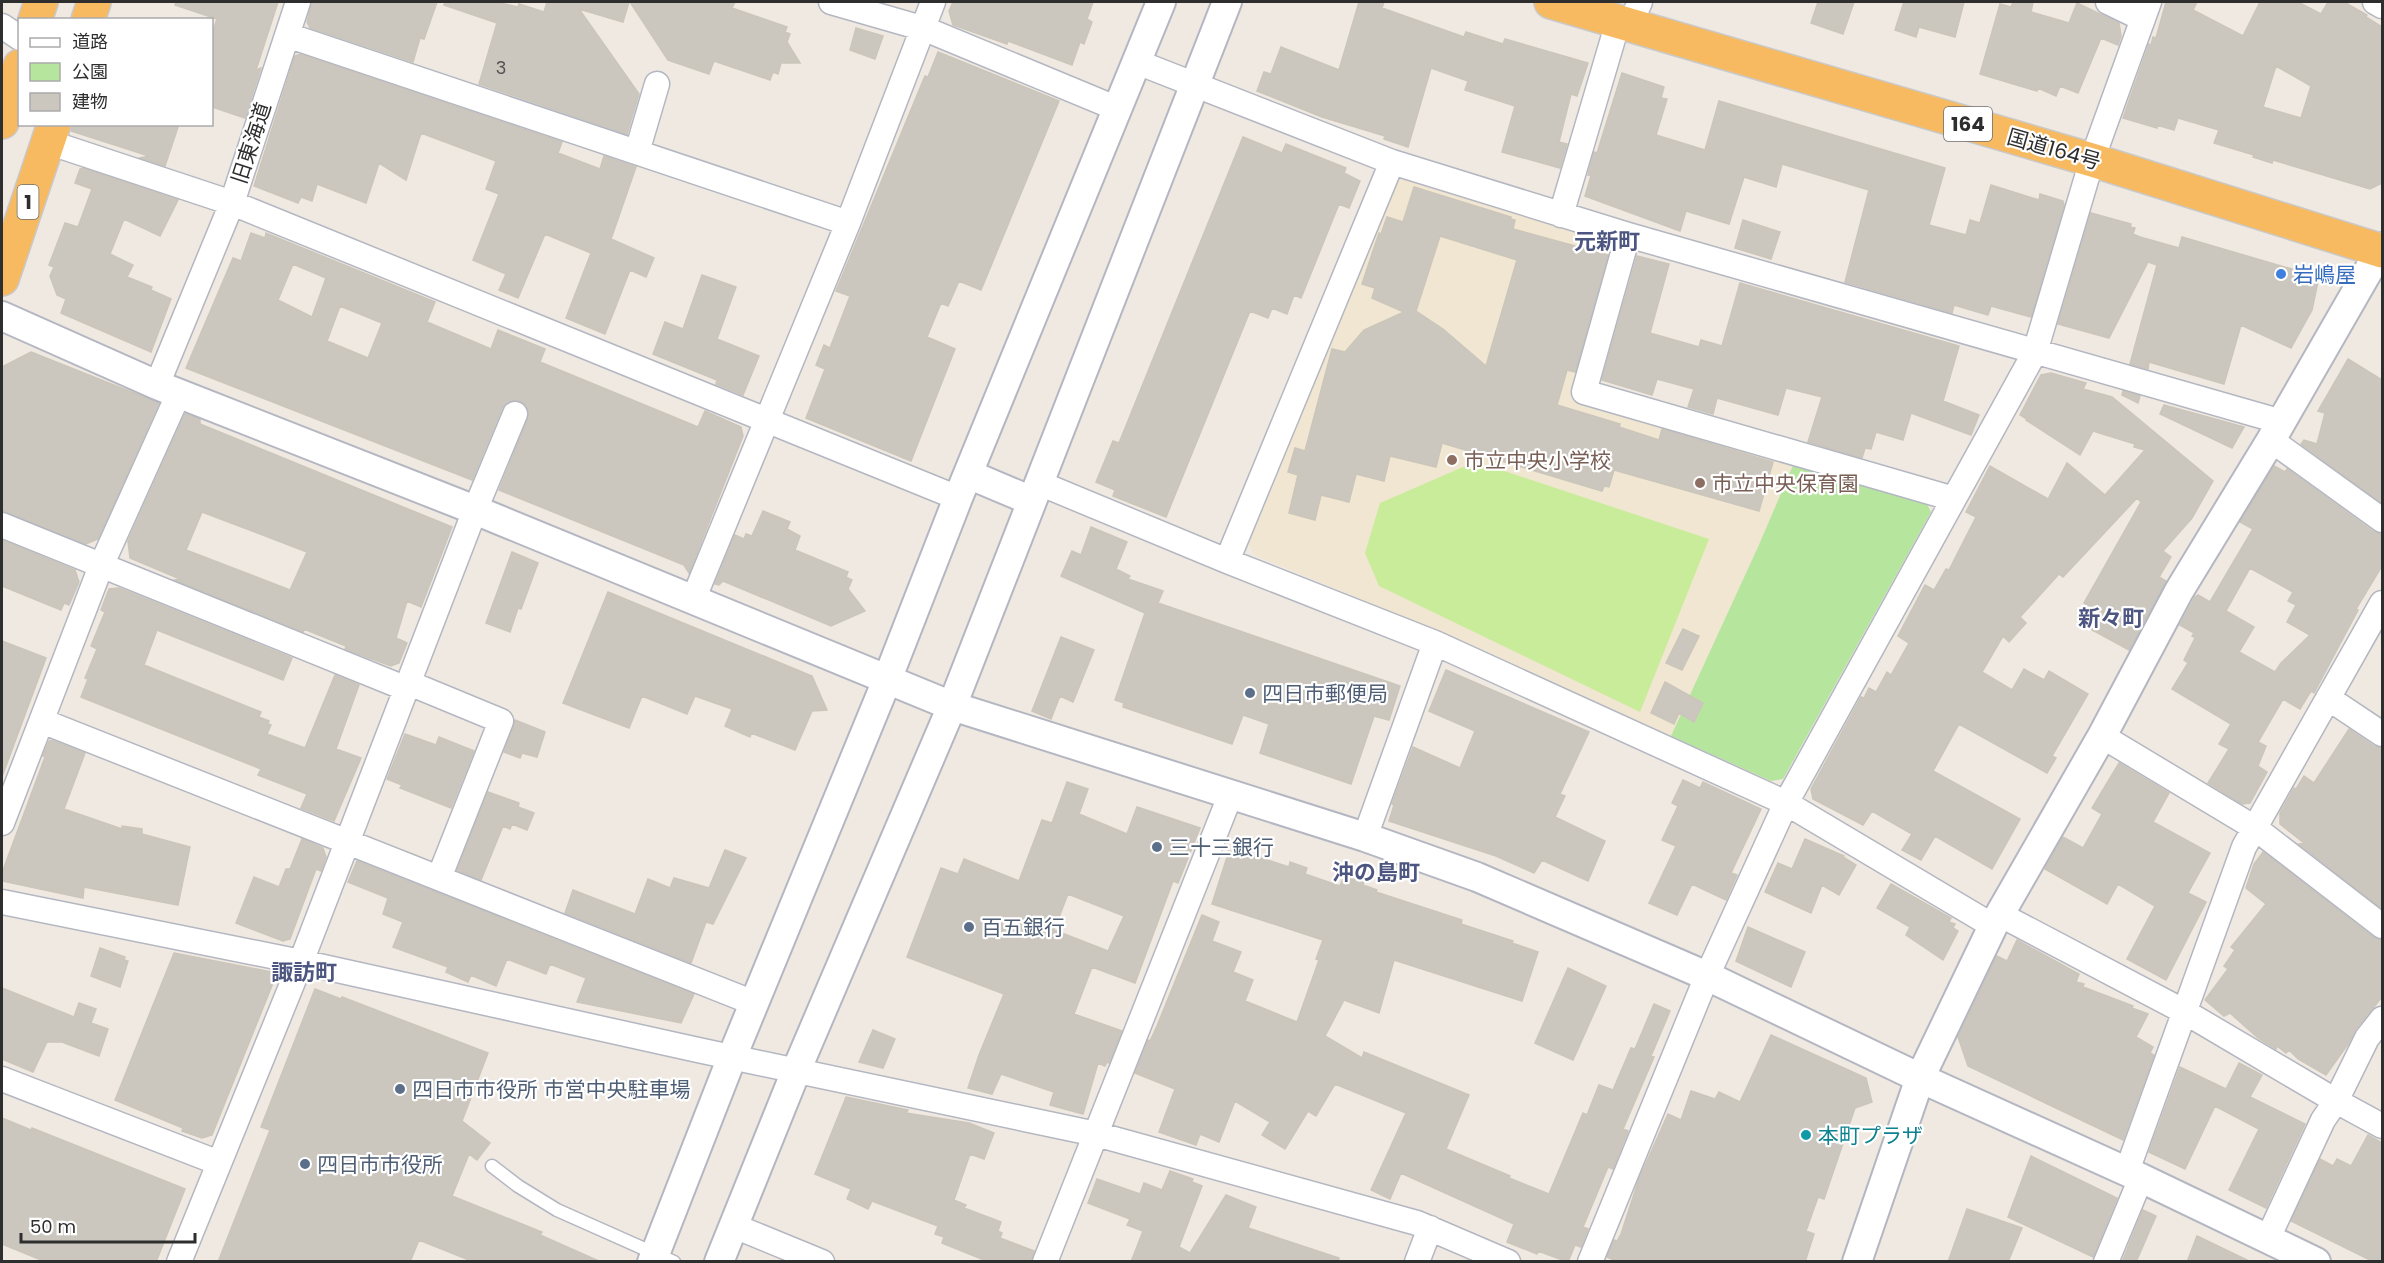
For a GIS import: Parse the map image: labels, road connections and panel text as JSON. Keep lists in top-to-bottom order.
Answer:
{
  "streets": {
    "highway": ["164", "国道164号", "1"],
    "street": ["旧東海道"]
  },
  "crossings": [
    ["旧東海道", "1"]
  ],
  "districts": [
    "元新町",
    "新々町",
    "沖の島町",
    "諏訪町"
  ],
  "places": [
    "岩嶋屋",
    "市立中央小学校",
    "市立中央保育園",
    "四日市郵便局",
    "三十三銀行",
    "百五銀行",
    "四日市市役所 市営中央駐車場",
    "本町プラザ",
    "四日市市役所"
  ],
  "house_numbers": ["3"],
  "legend": ["道路", "公園", "建物"],
  "scale_bar": "50 m"
}
